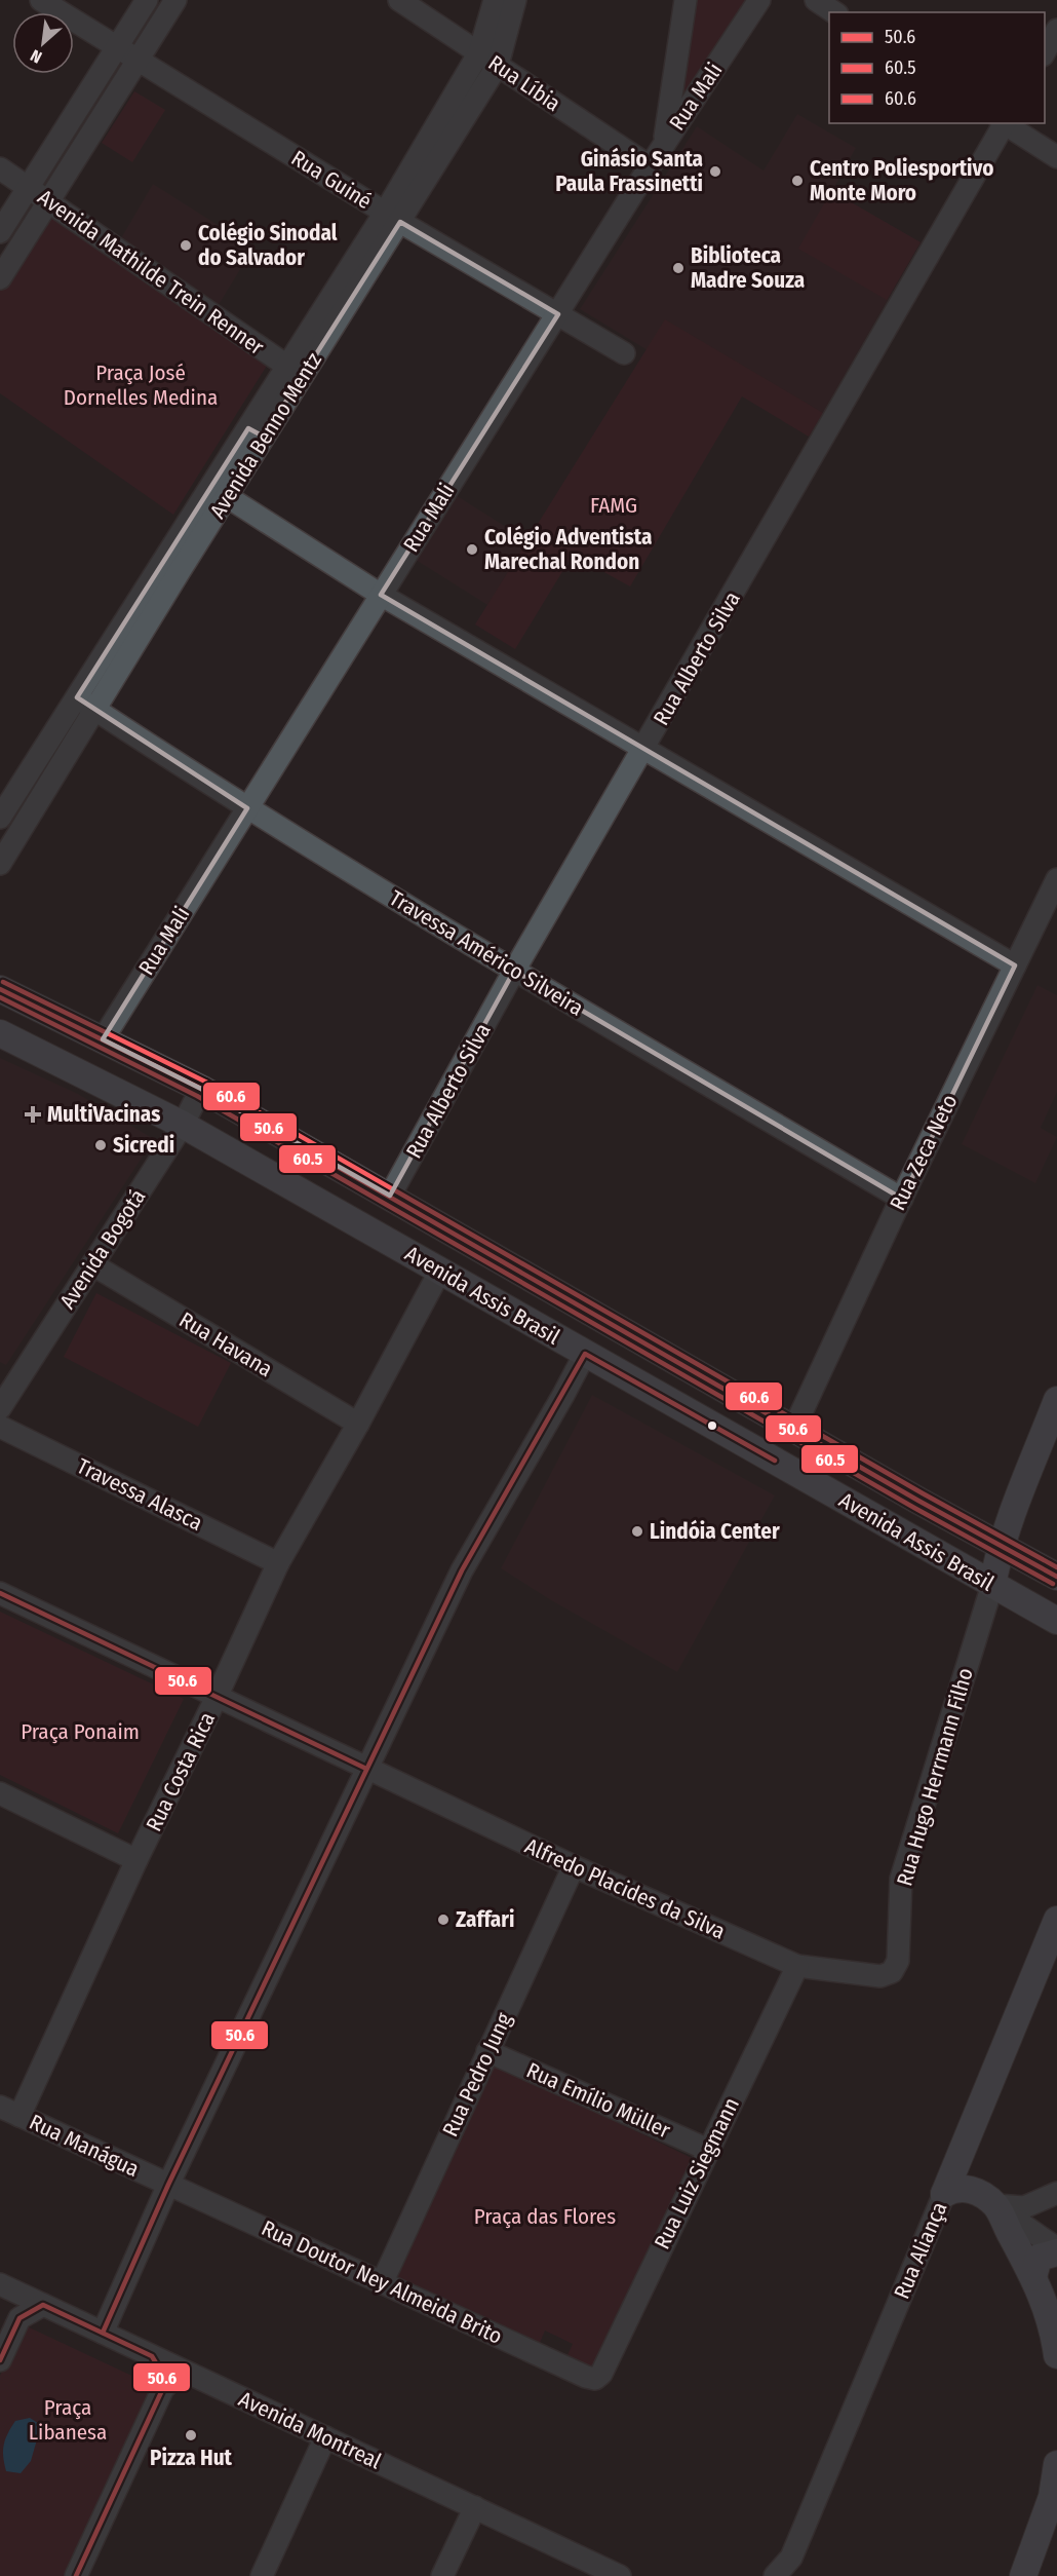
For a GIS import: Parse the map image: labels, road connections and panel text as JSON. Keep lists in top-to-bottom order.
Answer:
{
  "streets": {
    "main road": ["Avenida Assis Brasil", "Rua Aliança"],
    "street": [
      "Rua Líbia",
      "Rua Mali",
      "Rua Guiné",
      "Avenida Mathilde Trein Renner",
      "Avenida Benno Mentz",
      "Rua Alberto Silva",
      "Travessa Américo Silveira",
      "Rua Zeca Neto",
      "Avenida Bogotá",
      "Rua Havana",
      "Travessa Alasca",
      "Rua Costa Rica",
      "Rua Hugo Herrmann Filho",
      "Alfredo Placides da Silva",
      "Rua Pedro Jung",
      "Rua Emílio Müller",
      "Rua Manágua",
      "Rua Luiz Siegmann",
      "Rua Doutor Ney Almeida Brito",
      "Avenida Montreal"
    ]
  },
  "crossings": [
    ["Rua Líbia", "Rua Mali"],
    ["Rua Líbia", "Avenida Benno Mentz"],
    ["Rua Mali", "Rua Guiné"],
    ["Rua Mali", "Travessa Américo Silveira"],
    ["Rua Mali", "Avenida Assis Brasil"],
    ["Rua Guiné", "Avenida Benno Mentz"],
    ["Avenida Mathilde Trein Renner", "Avenida Benno Mentz"],
    ["Avenida Benno Mentz", "Travessa Américo Silveira"],
    ["Rua Alberto Silva", "Travessa Américo Silveira"],
    ["Rua Alberto Silva", "Avenida Assis Brasil"],
    ["Travessa Américo Silveira", "Rua Zeca Neto"],
    ["Rua Zeca Neto", "Avenida Assis Brasil"],
    ["Avenida Bogotá", "Avenida Assis Brasil"],
    ["Avenida Bogotá", "Rua Havana"],
    ["Avenida Assis Brasil", "Rua Costa Rica"],
    ["Avenida Assis Brasil", "Rua Hugo Herrmann Filho"],
    ["Rua Havana", "Rua Costa Rica"],
    ["Travessa Alasca", "Rua Costa Rica"],
    ["Rua Costa Rica", "Alfredo Placides da Silva"],
    ["Rua Costa Rica", "Rua Manágua"],
    ["Rua Hugo Herrmann Filho", "Alfredo Placides da Silva"],
    ["Alfredo Placides da Silva", "Rua Pedro Jung"],
    ["Alfredo Placides da Silva", "Rua Luiz Siegmann"],
    ["Rua Pedro Jung", "Rua Emílio Müller"],
    ["Rua Pedro Jung", "Rua Doutor Ney Almeida Brito"],
    ["Rua Emílio Müller", "Rua Luiz Siegmann"],
    ["Rua Manágua", "Rua Doutor Ney Almeida Brito"],
    ["Rua Luiz Siegmann", "Rua Doutor Ney Almeida Brito"]
  ],
  "parks": [
    "Praça José Dornelles Medina",
    "FAMG",
    "Praça Ponaim",
    "Praça das Flores",
    "Praça Libanesa"
  ],
  "places": {
    "other": [
      "Ginásio Santa Paula Frassinetti",
      "Centro Poliesportivo Monte Moro",
      "Colégio Sinodal do Salvador",
      "Biblioteca Madre Souza",
      "Colégio Adventista Marechal Rondon",
      "Sicredi",
      "Lindóia Center",
      "Zaffari",
      "Pizza Hut"
    ],
    "health": ["MultiVacinas"]
  },
  "lines": ["transit line 60.6", "transit line 50.6", "transit line 60.5"],
  "legend": ["50.6", "60.5", "60.6"],
  "north": "bottom left"
}
